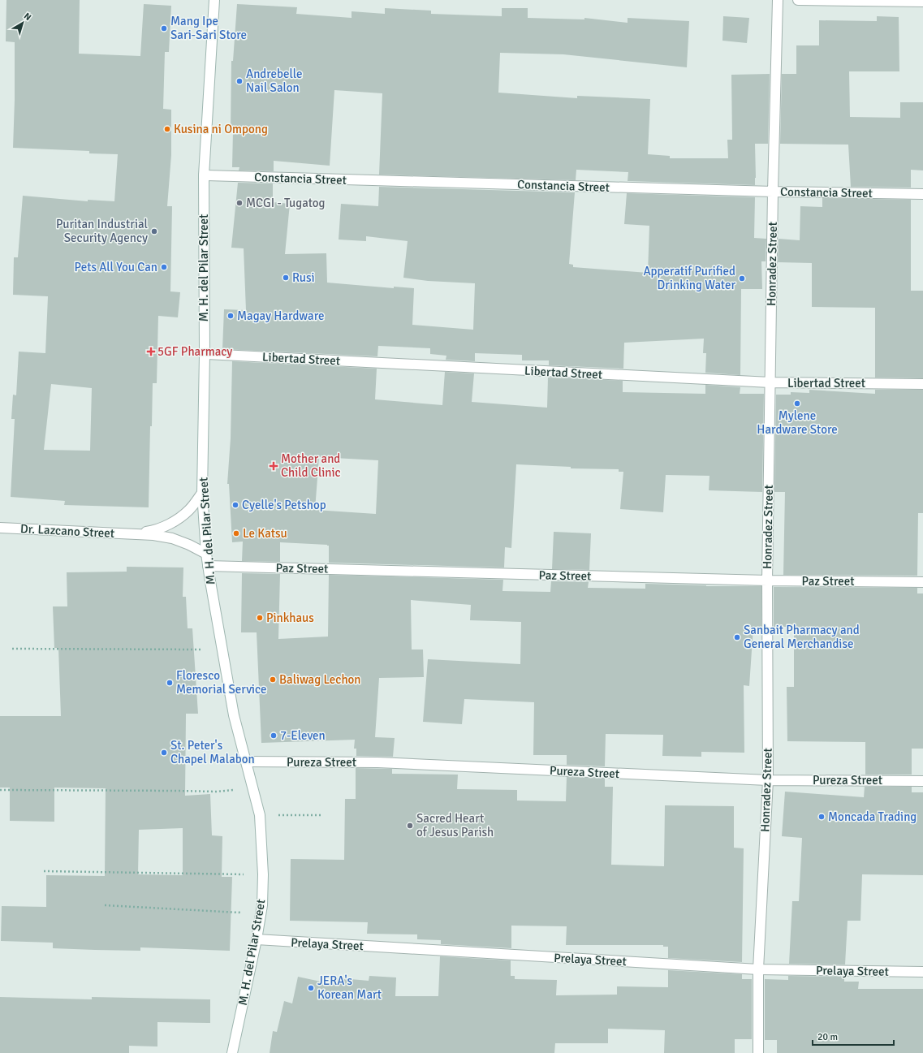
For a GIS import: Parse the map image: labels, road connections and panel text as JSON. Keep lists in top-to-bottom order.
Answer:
{
  "streets": {
    "street": [
      "Constancia Street",
      "Honradez Street",
      "M. H. del Pilar Street",
      "Libertad Street",
      "Dr. Lazcano Street",
      "Paz Street",
      "Pureza Street",
      "Prelaya Street"
    ]
  },
  "crossings": [
    ["Constancia Street", "Honradez Street"],
    ["Constancia Street", "M. H. del Pilar Street"],
    ["Honradez Street", "Libertad Street"],
    ["Honradez Street", "Paz Street"],
    ["Honradez Street", "Pureza Street"],
    ["Honradez Street", "Prelaya Street"],
    ["M. H. del Pilar Street", "Libertad Street"],
    ["M. H. del Pilar Street", "Dr. Lazcano Street"],
    ["M. H. del Pilar Street", "Paz Street"],
    ["M. H. del Pilar Street", "Pureza Street"],
    ["M. H. del Pilar Street", "Prelaya Street"]
  ],
  "places": {
    "other": [
      "Mang Ipe Sari-Sari Store",
      "Andrebelle Nail Salon",
      "Kusina ni Ompong",
      "MCGI - Tugatog",
      "Puritan Industrial Security Agency",
      "Pets All You Can",
      "Rusi",
      "Apperatif Purified Drinking Water",
      "Magay Hardware",
      "Mylene Hardware Store",
      "Cyelle's Petshop",
      "Le Katsu",
      "Pinkhaus",
      "Sanbait Pharmacy and General Merchandise",
      "Baliwag Lechon",
      "Floresco Memorial Service",
      "7-Eleven",
      "St. Peter's Chapel Malabon",
      "Moncada Trading",
      "Sacred Heart of Jesus Parish",
      "JERA's Korean Mart"
    ],
    "health": ["5GF Pharmacy", "Mother and Child Clinic"]
  },
  "scale_bar": "20 m",
  "north": "top right"
}
